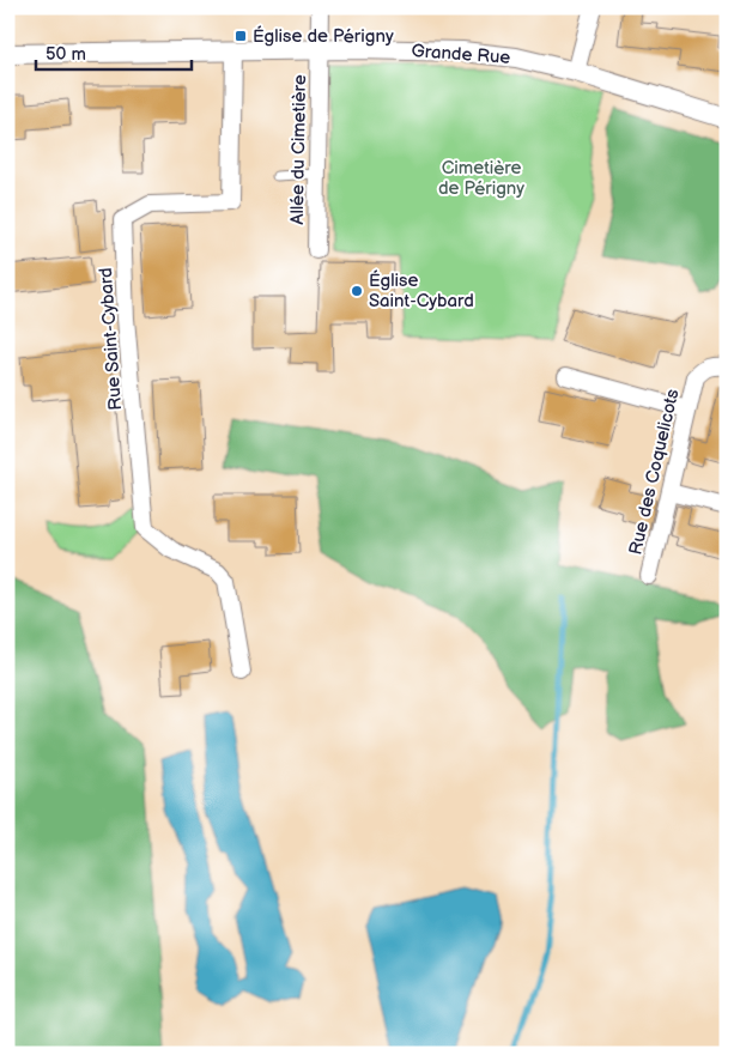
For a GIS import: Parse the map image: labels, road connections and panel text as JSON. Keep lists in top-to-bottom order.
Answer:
{
  "streets": {
    "street": [
      "Grande Rue",
      "Allée du Cimetière",
      "Rue Saint-Cybard",
      "Rue des Coquelicots"
    ]
  },
  "crossings": [
    ["Grande Rue", "Allée du Cimetière"],
    ["Grande Rue", "Rue Saint-Cybard"]
  ],
  "parks": ["Cimetière de Périgny"],
  "places": {
    "transit": ["Église de Périgny"],
    "other": ["Église Saint-Cybard"]
  },
  "scale_bar": "50 m"
}
